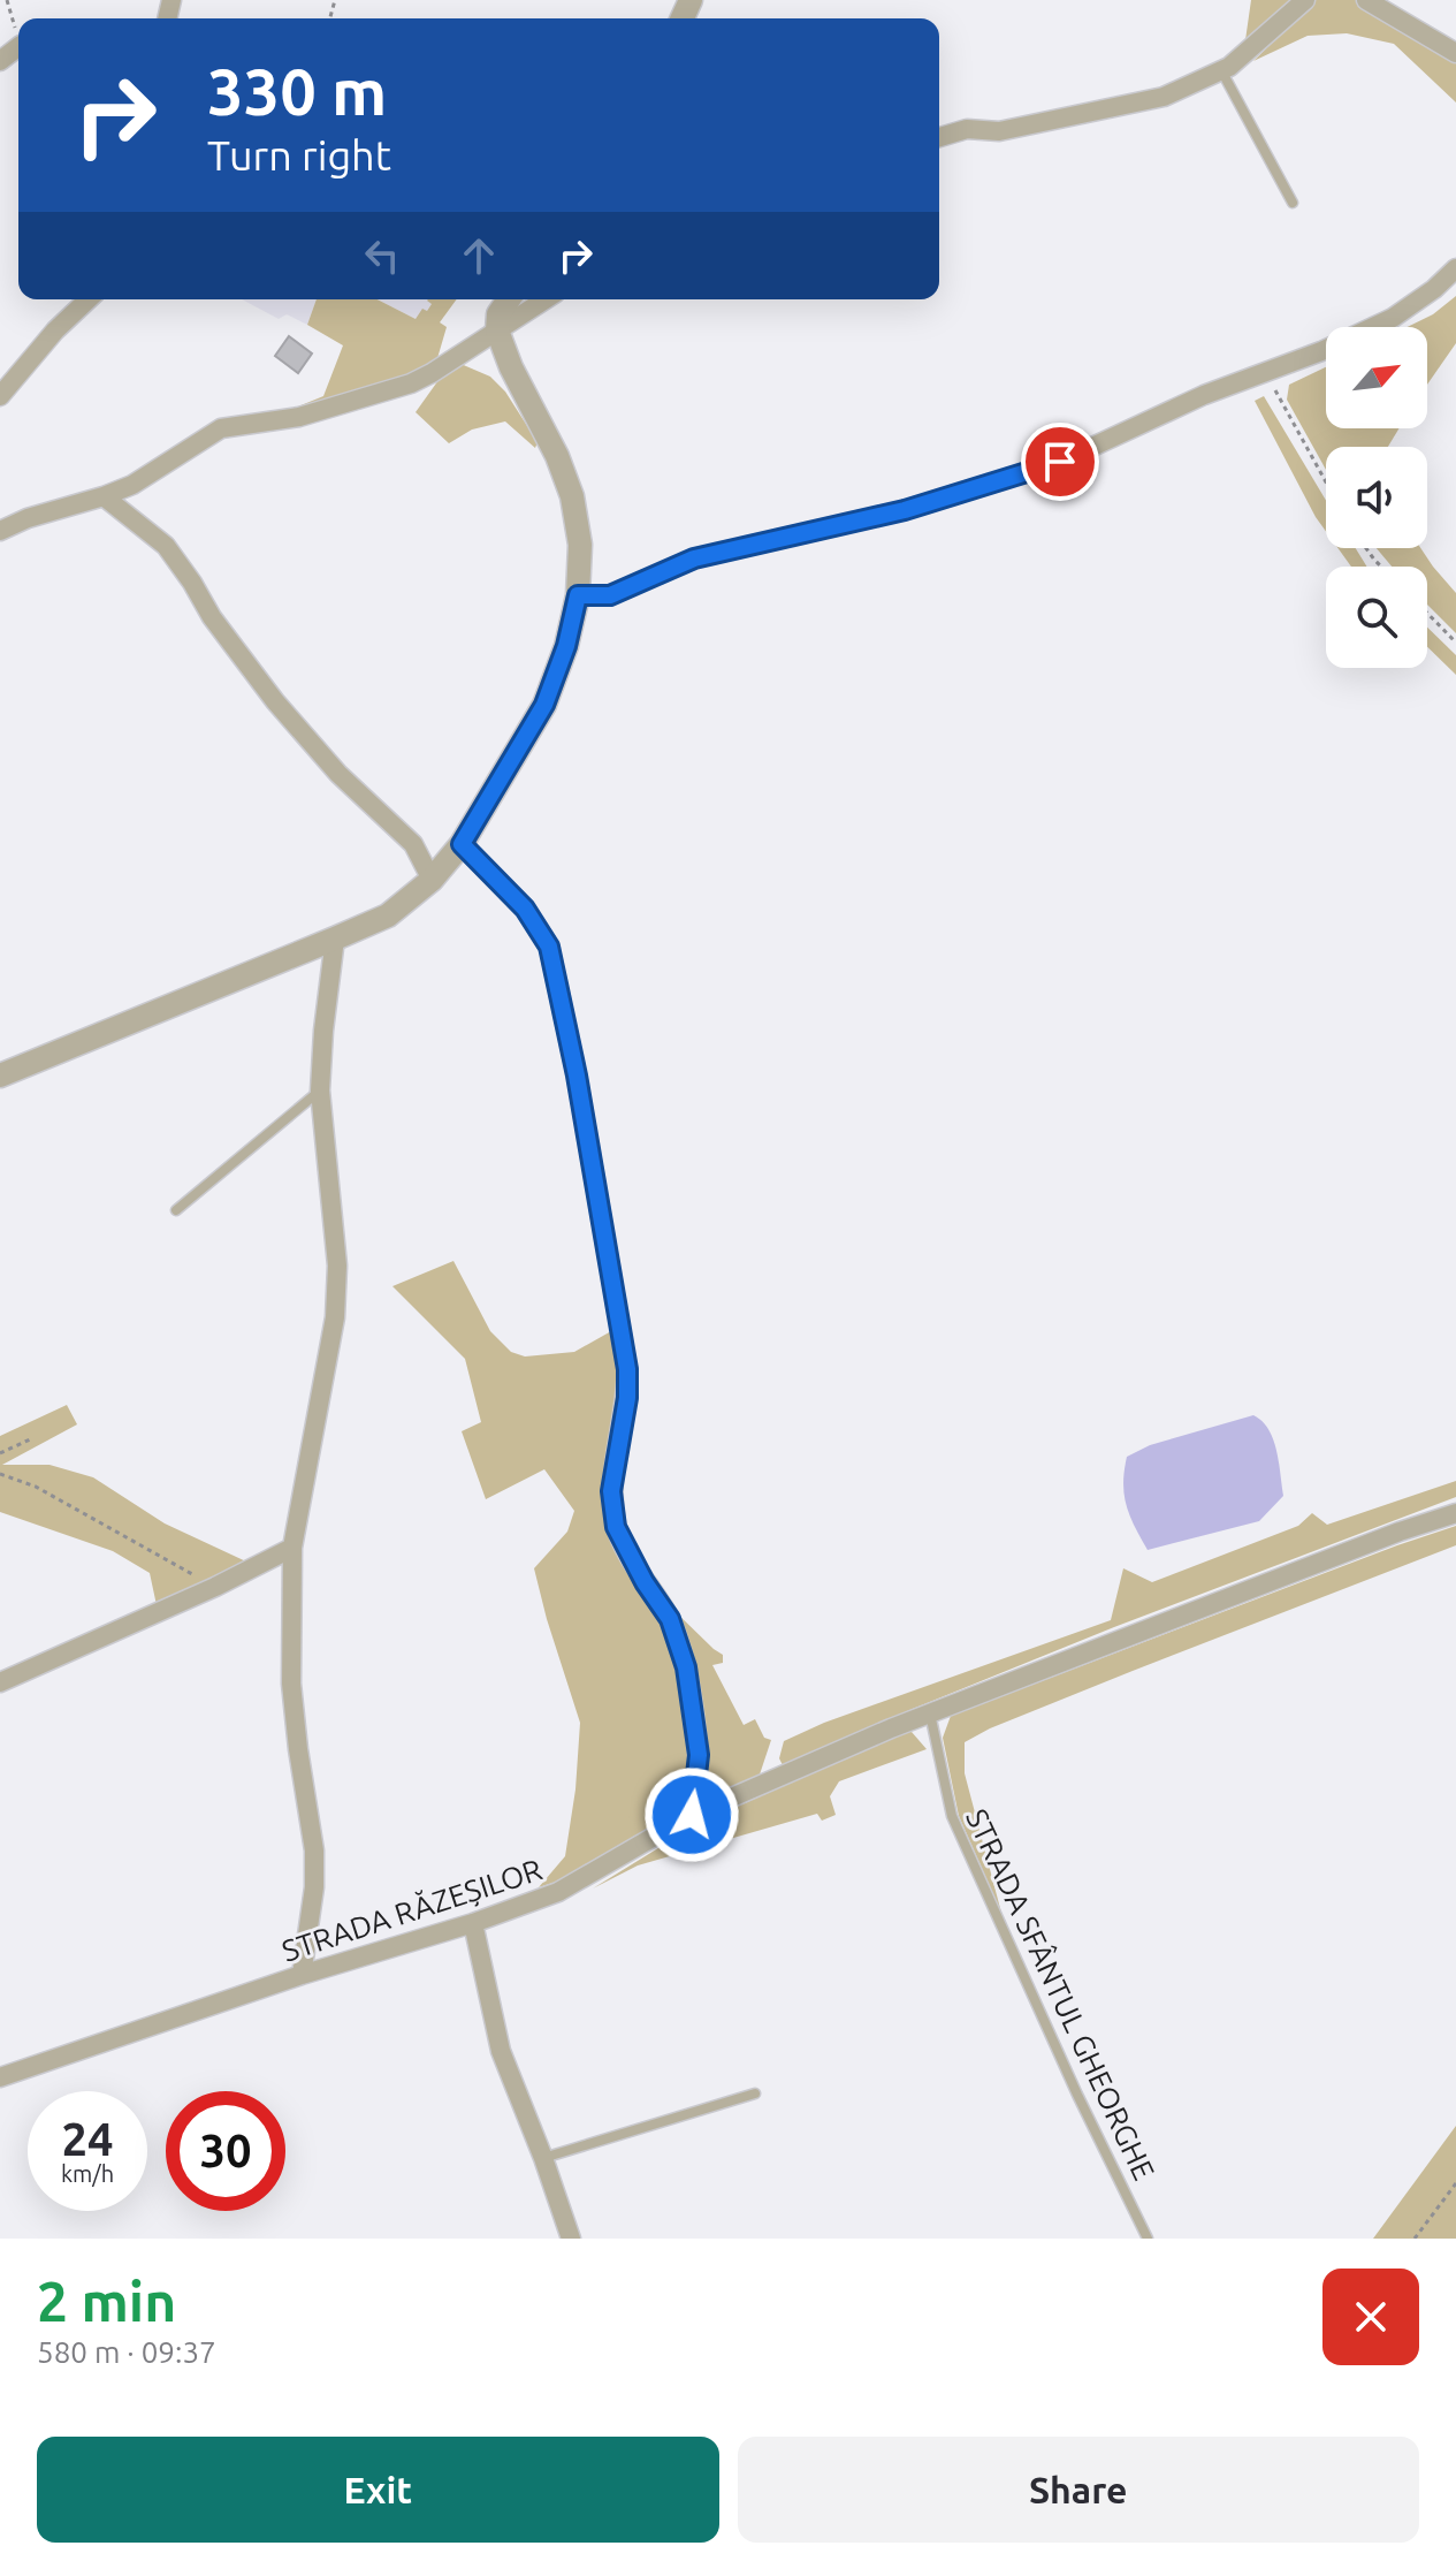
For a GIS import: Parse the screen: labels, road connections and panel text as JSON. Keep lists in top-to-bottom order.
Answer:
{
  "streets": {
    "street": ["STRADA RĂZEȘILOR"],
    "lane": ["STRADA SFÂNTUL GHEORGHE"]
  },
  "crossings": [
    ["STRADA RĂZEȘILOR", "STRADA SFÂNTUL GHEORGHE"]
  ],
  "north": "top right",
  "page": {
    "turn": ["330 m", "Turn right"],
    "speed": "24 km/h",
    "limit": "30",
    "heading": ["2 min", "580 m · 09:37"],
    "buttons": ["Exit", "Share"]
  }
}
